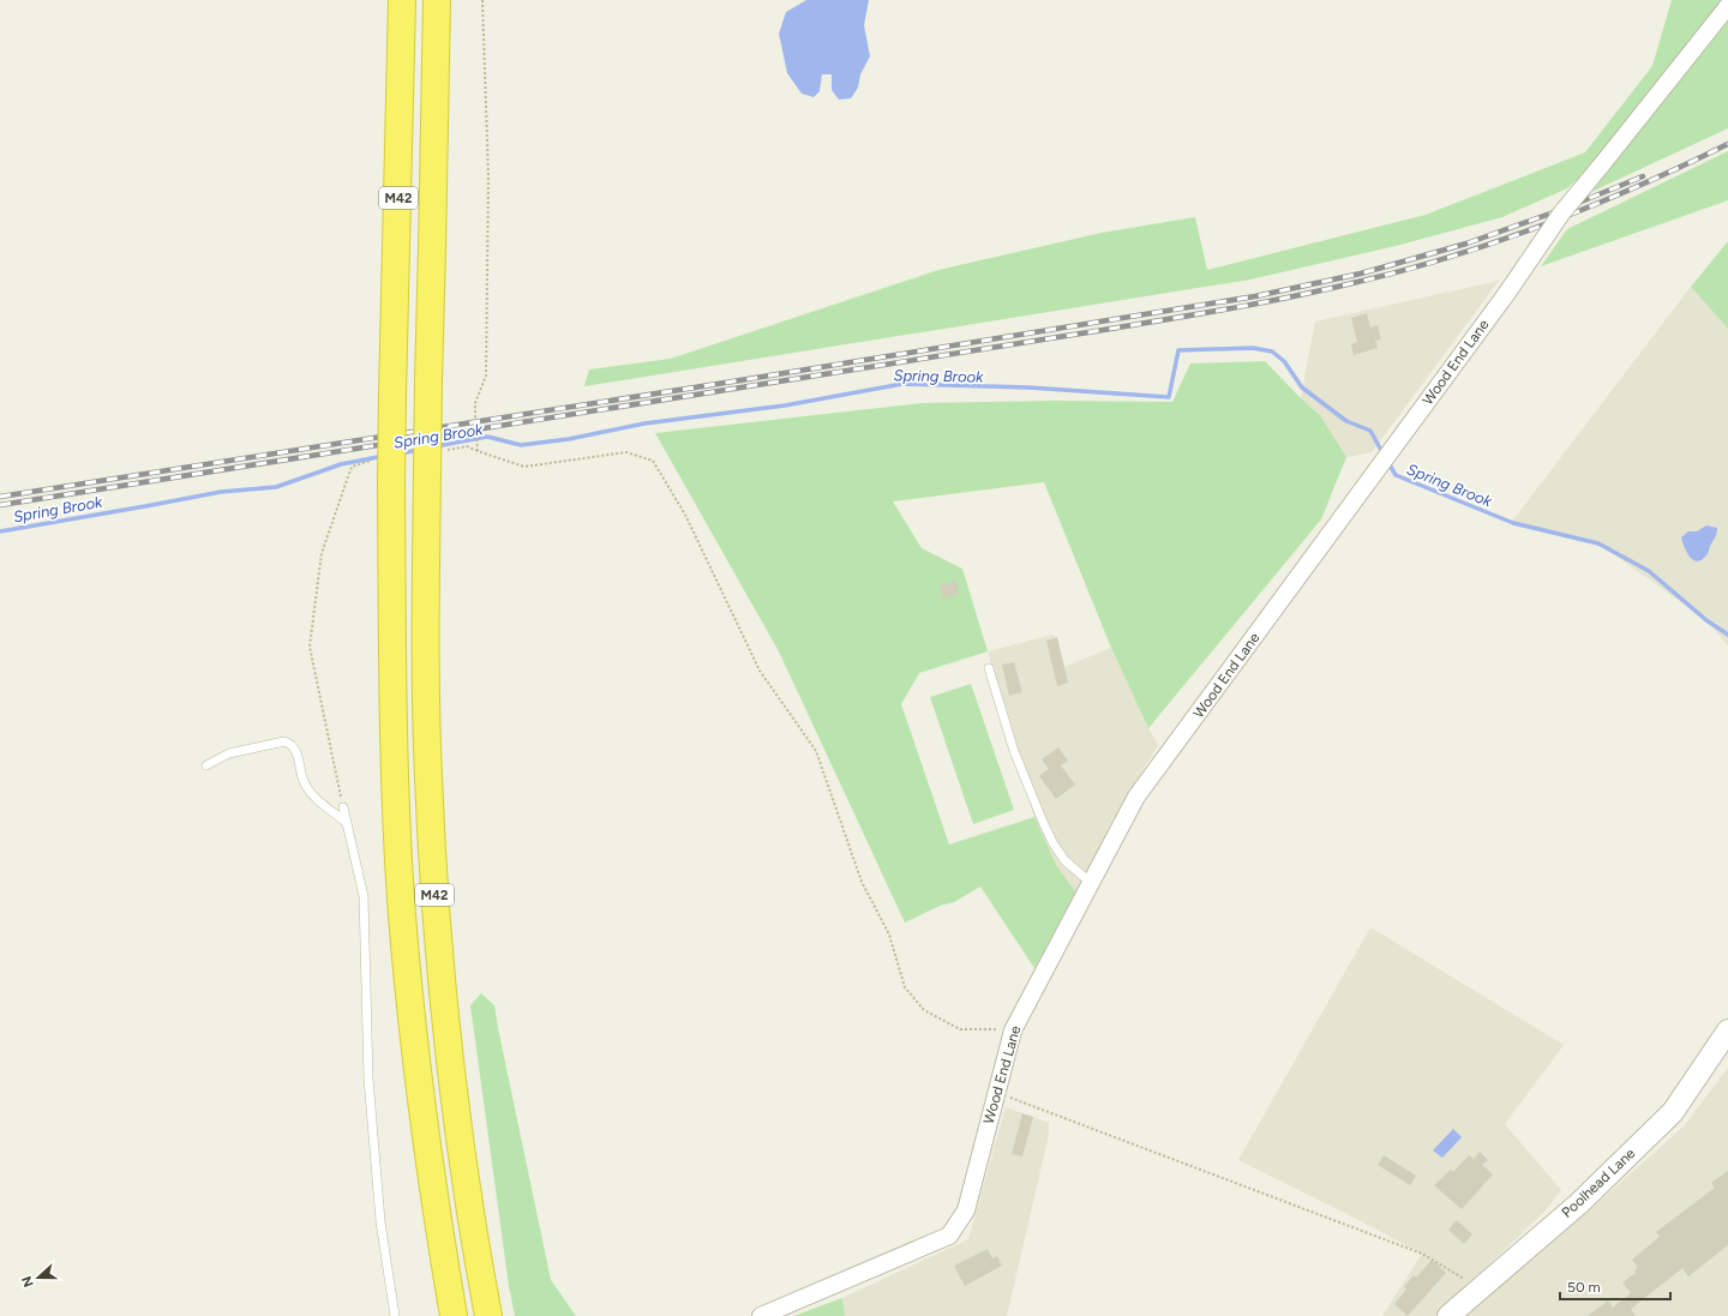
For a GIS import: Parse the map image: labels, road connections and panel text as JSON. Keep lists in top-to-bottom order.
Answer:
{
  "streets": {
    "highway": ["M42"],
    "street": ["Wood End Lane", "Poolhead Lane"]
  },
  "water": ["Spring Brook"],
  "scale_bar": "50 m",
  "north": "left"
}
